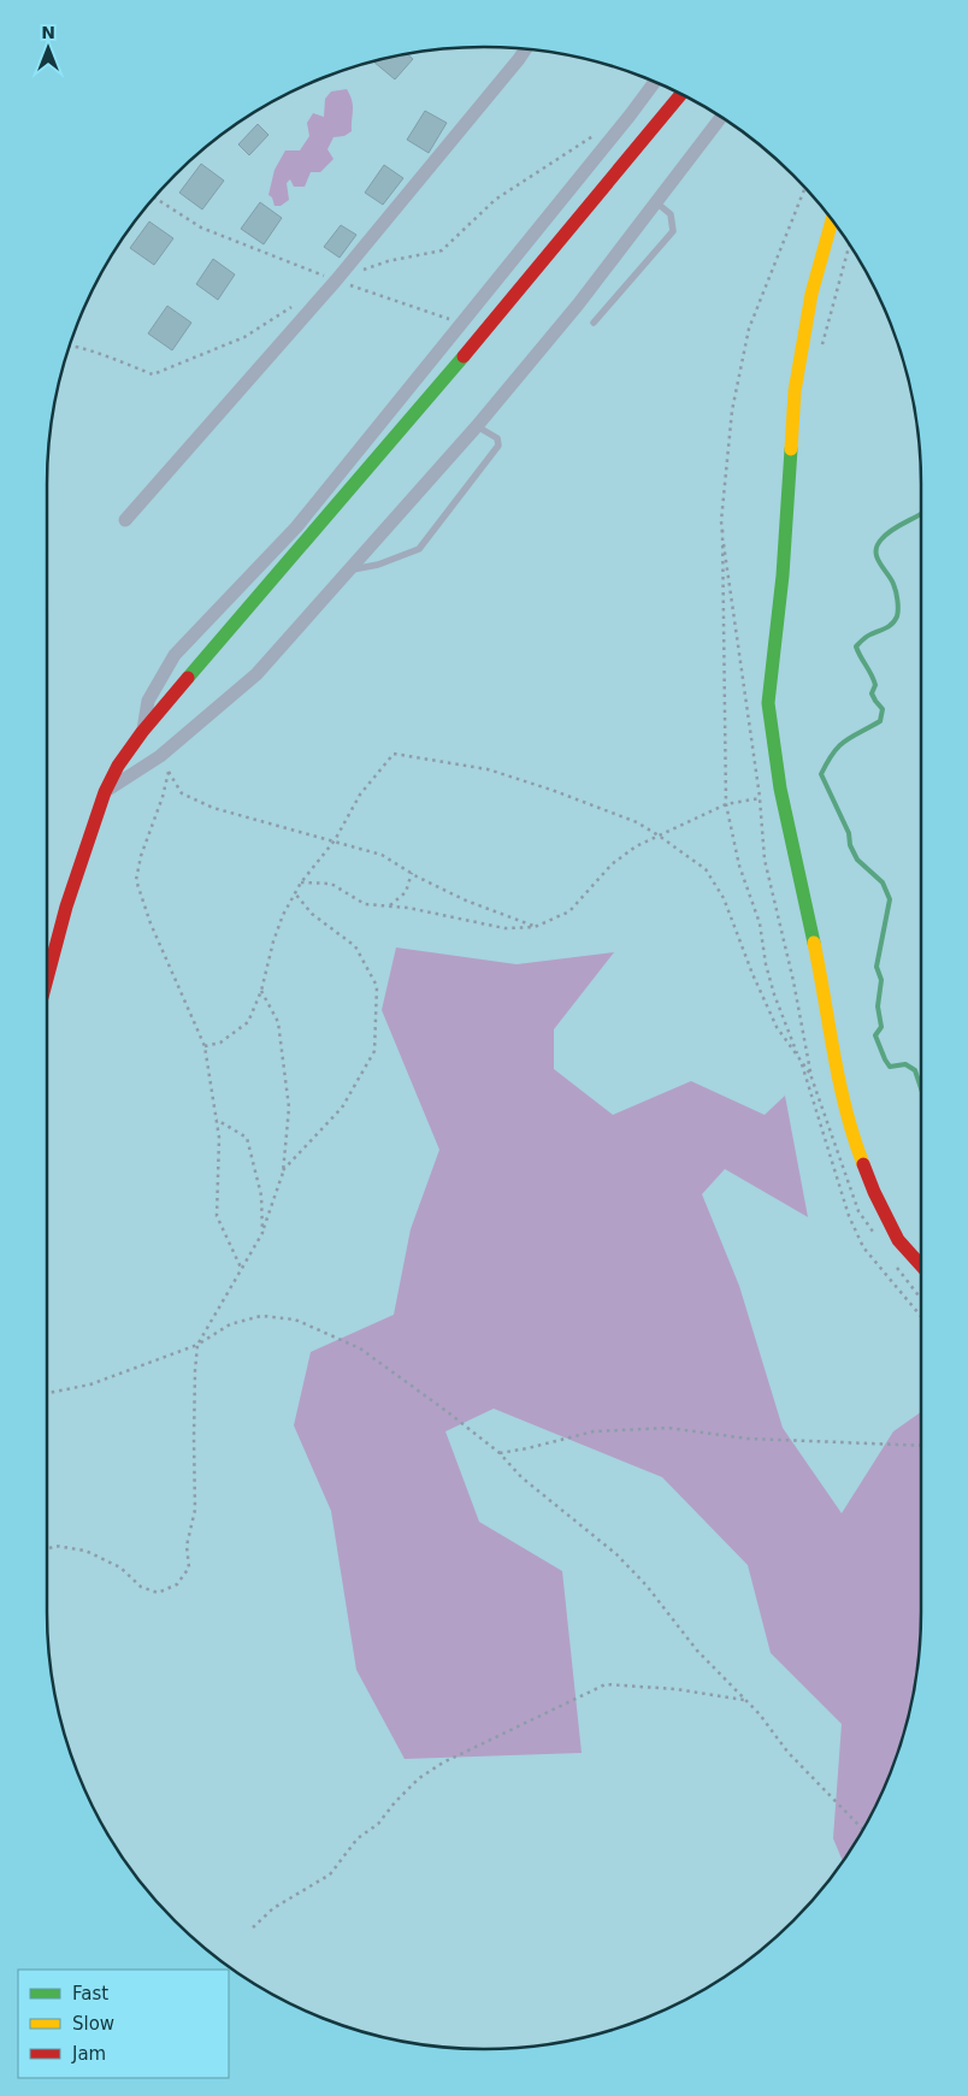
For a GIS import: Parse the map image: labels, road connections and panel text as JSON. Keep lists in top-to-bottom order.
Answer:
{
  "legend": ["Fast", "Slow", "Jam"],
  "north": "top"
}
